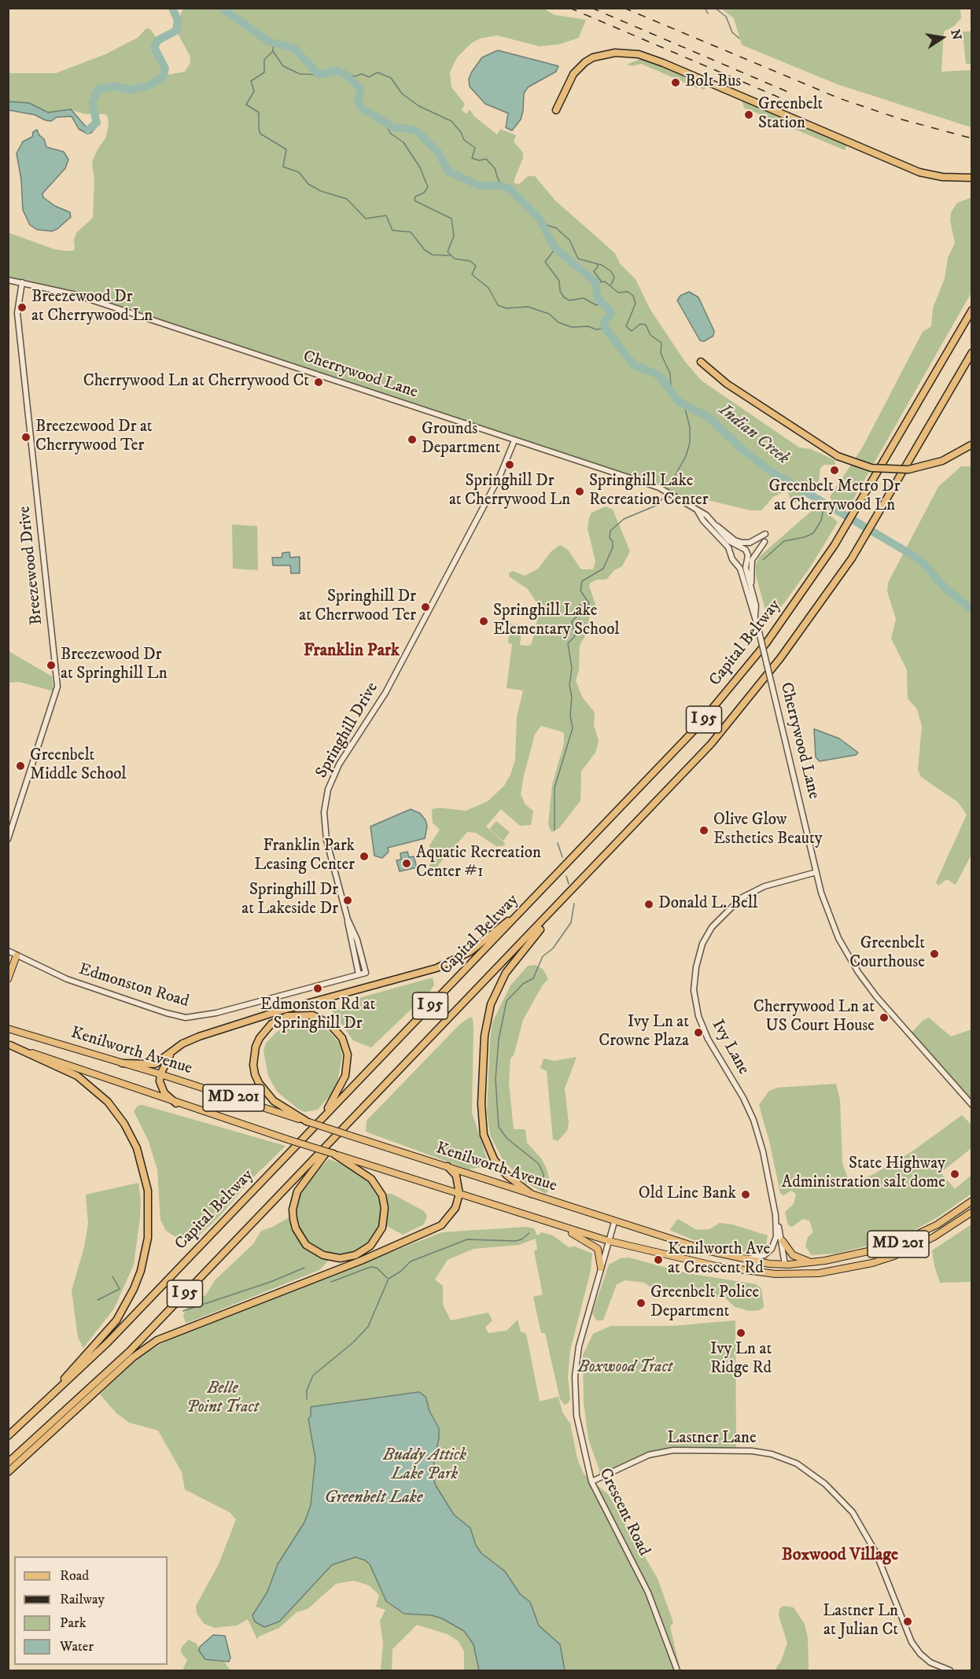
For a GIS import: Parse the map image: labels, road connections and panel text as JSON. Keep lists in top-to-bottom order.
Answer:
{
  "streets": {
    "highway": ["Capital Beltway", "I 95"],
    "main road": ["Kenilworth Avenue", "MD 201"],
    "street": [
      "Cherrywood Lane",
      "Breezewood Drive",
      "Springhill Drive",
      "Edmonston Road",
      "Ivy Lane",
      "Lastner Lane",
      "Crescent Road"
    ]
  },
  "crossings": [
    ["Cherrywood Lane", "Breezewood Drive"],
    ["Cherrywood Lane", "Springhill Drive"],
    ["Cherrywood Lane", "Ivy Lane"],
    ["Springhill Drive", "Edmonston Road"],
    ["Ivy Lane", "Kenilworth Avenue"],
    ["Kenilworth Avenue", "Crescent Road"],
    ["Lastner Lane", "Crescent Road"]
  ],
  "districts": ["Franklin Park", "Boxwood Village"],
  "water": ["Indian Creek", "Greenbelt Lake"],
  "parks": ["Boxwood Tract", "Belle Point Tract", "Buddy Attick Lake Park"],
  "places": [
    "Bolt Bus",
    "Greenbelt Station",
    "Breezewood Dr at Cherrywood Ln",
    "Cherrywood Ln at Cherrywood Ct",
    "Breezewood Dr at Cherrywood Ter",
    "Grounds Department",
    "Springhill Dr at Cherrywood Ln",
    "Greenbelt Metro Dr at Cherrywood Ln",
    "Springhill Lake Recreation Center",
    "Springhill Dr at Cherrwood Ter",
    "Springhill Lake Elementary School",
    "Breezewood Dr at Springhill Ln",
    "Greenbelt Middle School",
    "Olive Glow Esthetics Beauty",
    "Franklin Park Leasing Center",
    "Aquatic Recreation Center #1",
    "Springhill Dr at Lakeside Dr",
    "Donald L. Bell",
    "Greenbelt Courthouse",
    "Edmonston Rd at Springhill Dr",
    "Cherrywood Ln at US Court House",
    "Ivy Ln at Crowne Plaza",
    "State Highway Administration salt dome",
    "Old Line Bank",
    "Kenilworth Ave at Crescent Rd",
    "Greenbelt Police Department",
    "Ivy Ln at Ridge Rd",
    "Lastner Ln at Julian Ct"
  ],
  "legend": [
    "Road",
    "Railway",
    "Park",
    "Water"
  ],
  "north": "right"
}
